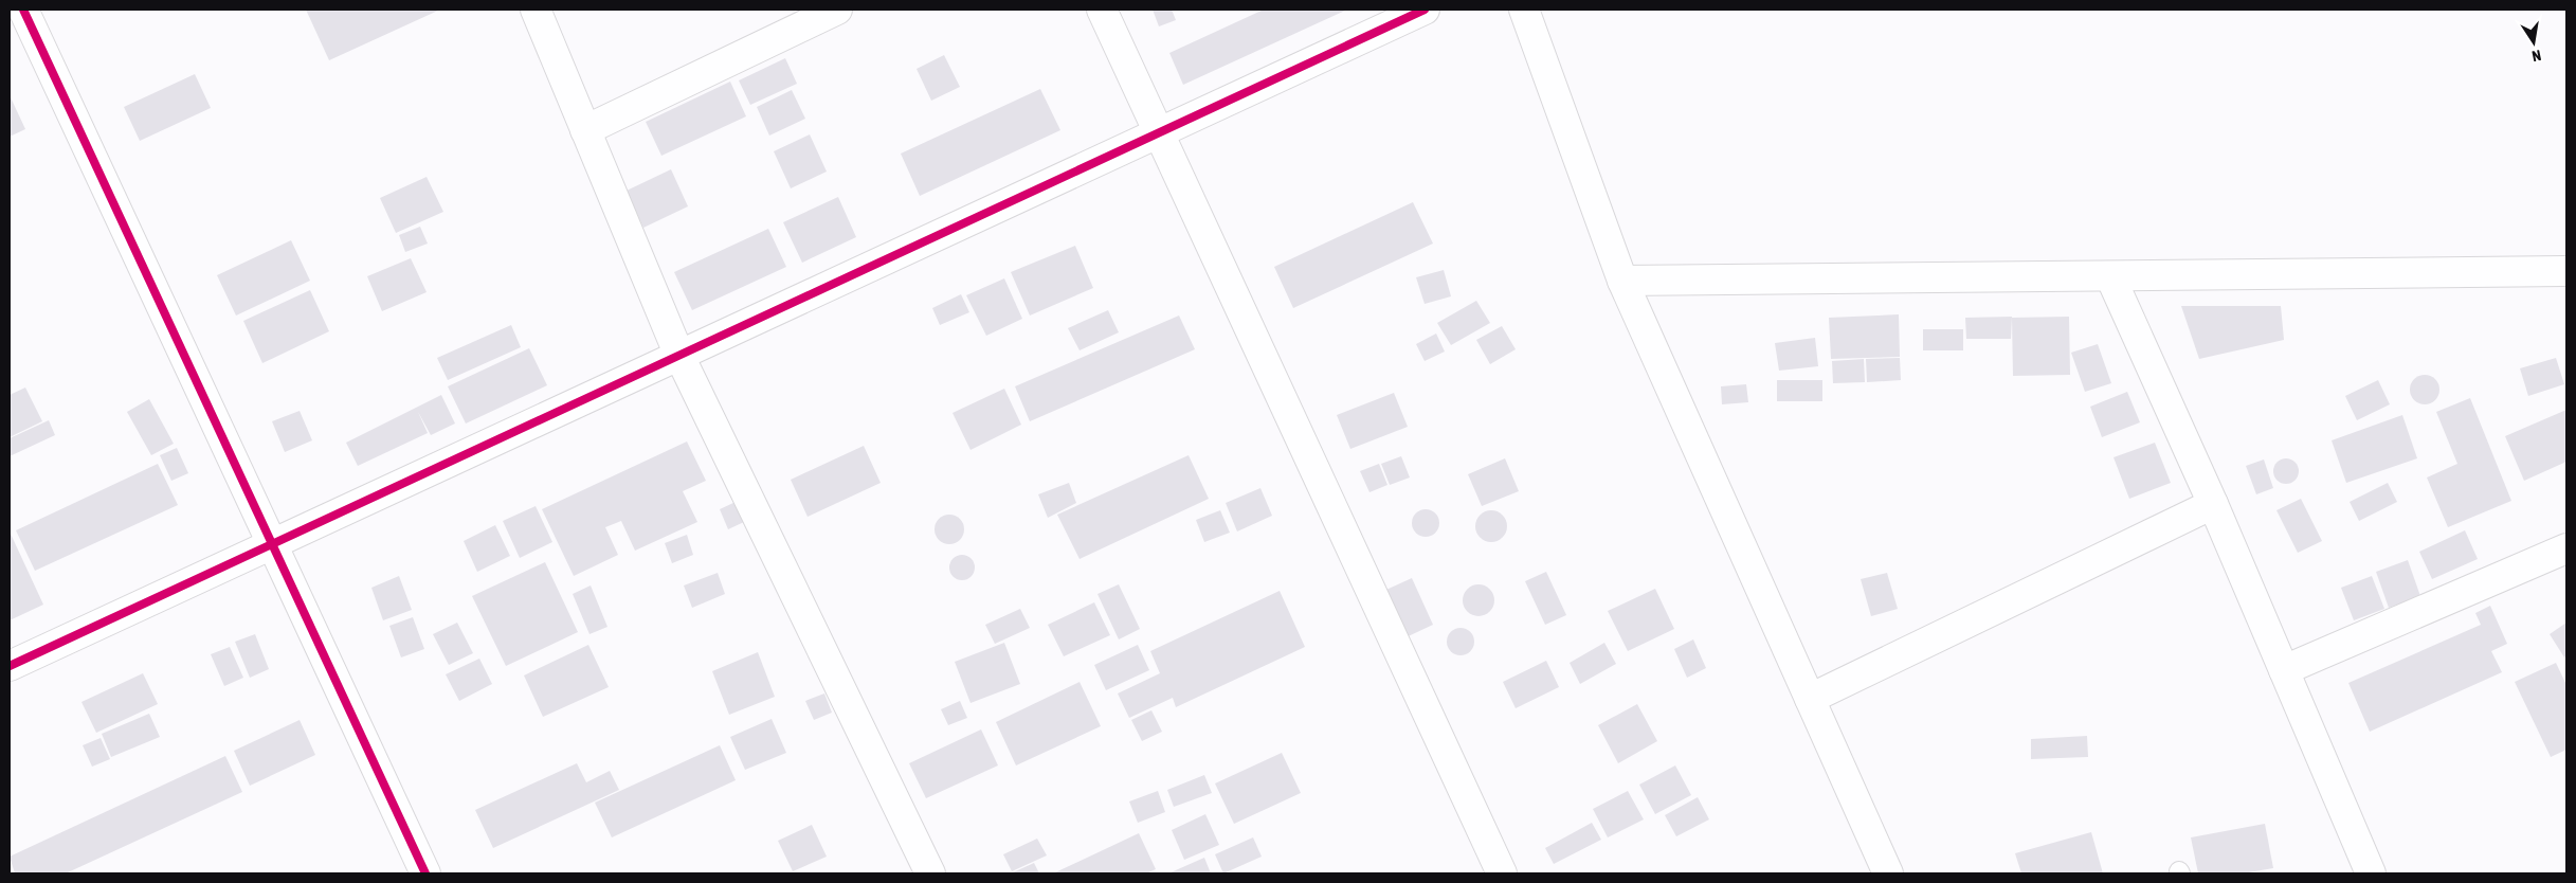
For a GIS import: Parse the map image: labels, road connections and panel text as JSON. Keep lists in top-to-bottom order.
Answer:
{
  "north": "bottom"
}
